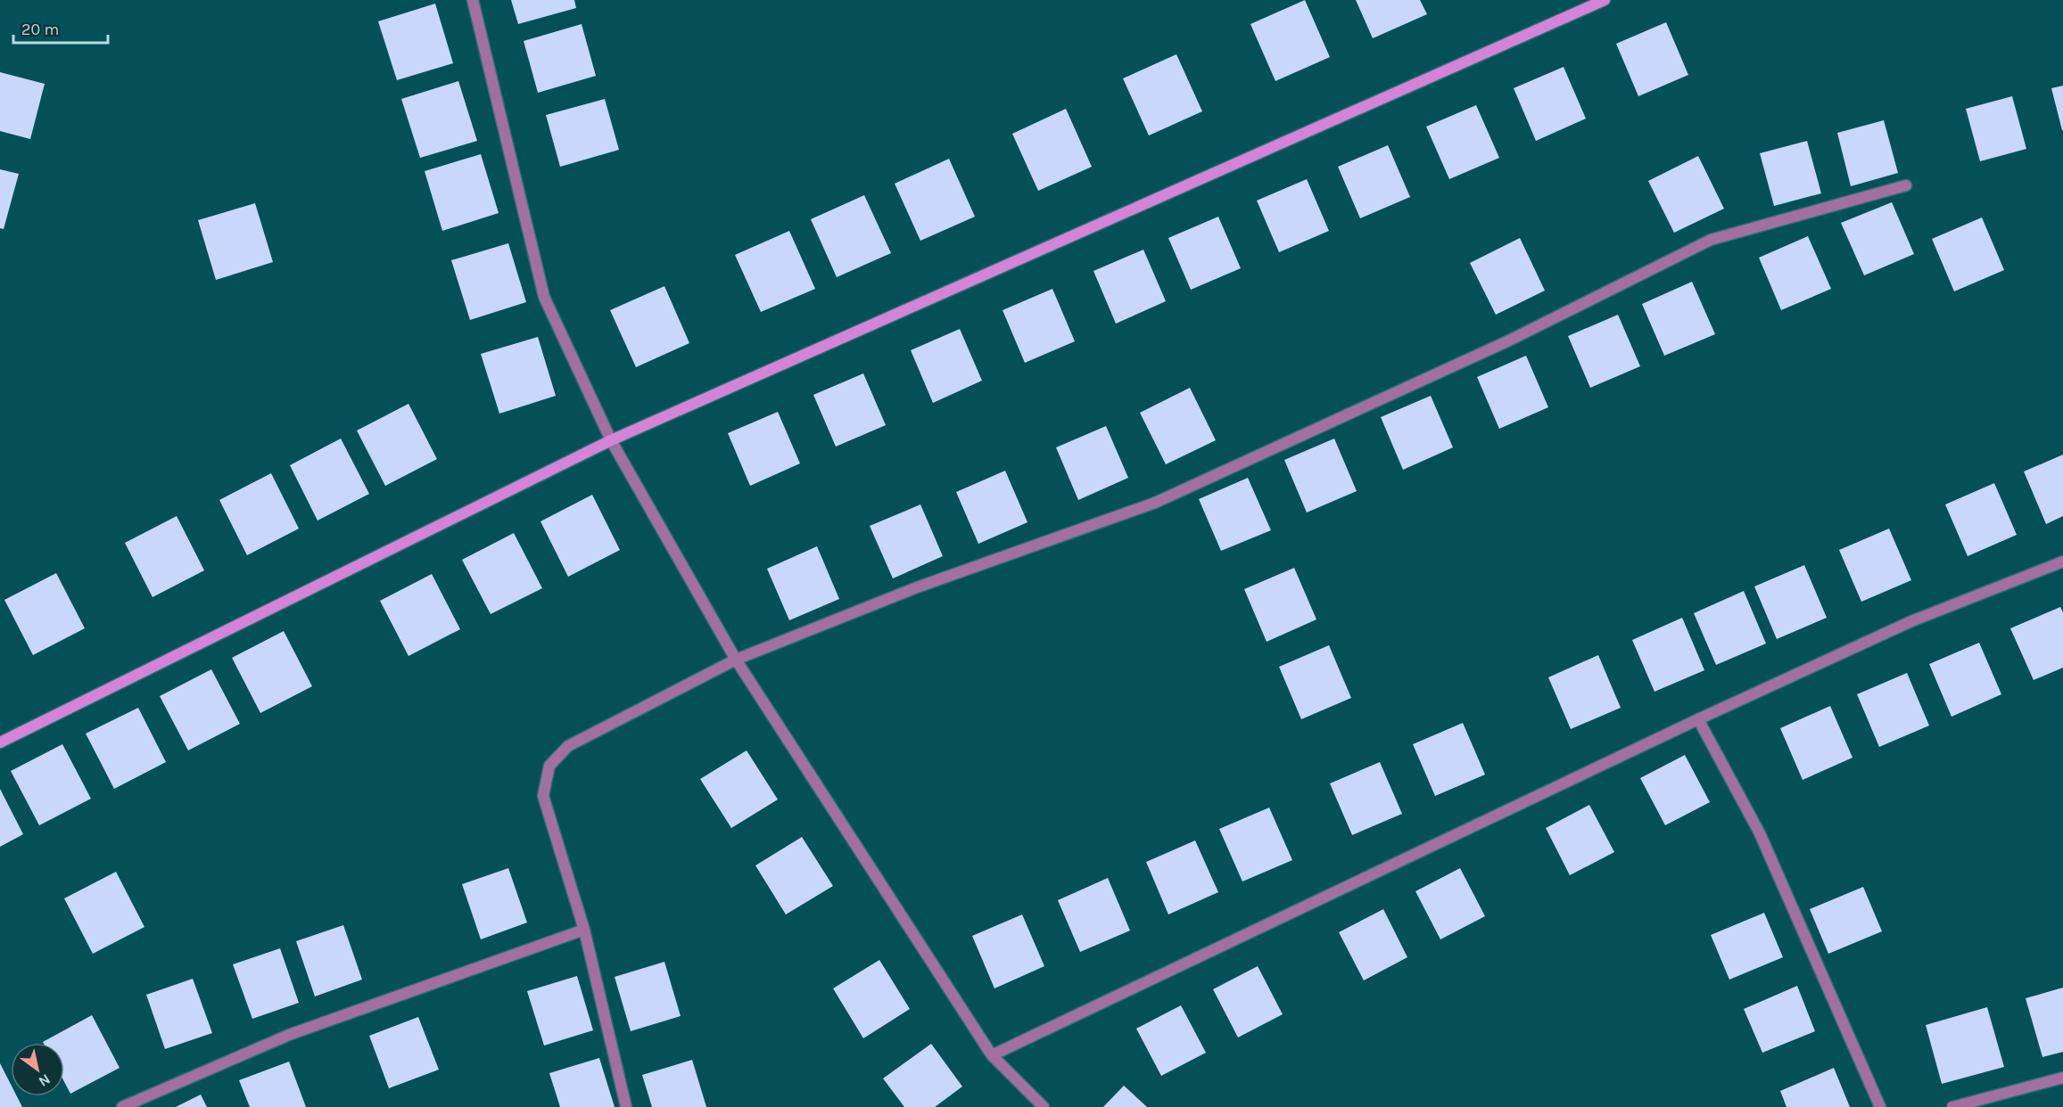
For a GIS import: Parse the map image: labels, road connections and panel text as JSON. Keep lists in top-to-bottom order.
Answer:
{
  "scale_bar": "20 m",
  "north": "bottom right"
}
